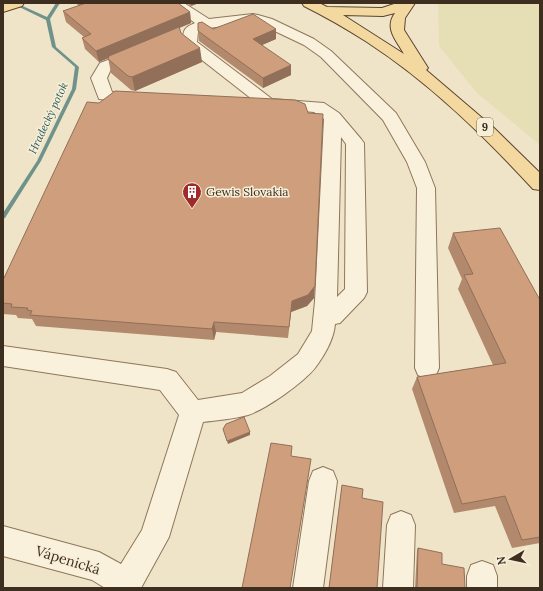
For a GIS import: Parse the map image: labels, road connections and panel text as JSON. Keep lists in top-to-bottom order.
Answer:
{
  "streets": {
    "main road": ["9"],
    "street": ["Vápenická"]
  },
  "water": ["Hradecký potok"],
  "places": {
    "building": ["Gewis Slovakia"]
  },
  "north": "left"
}
